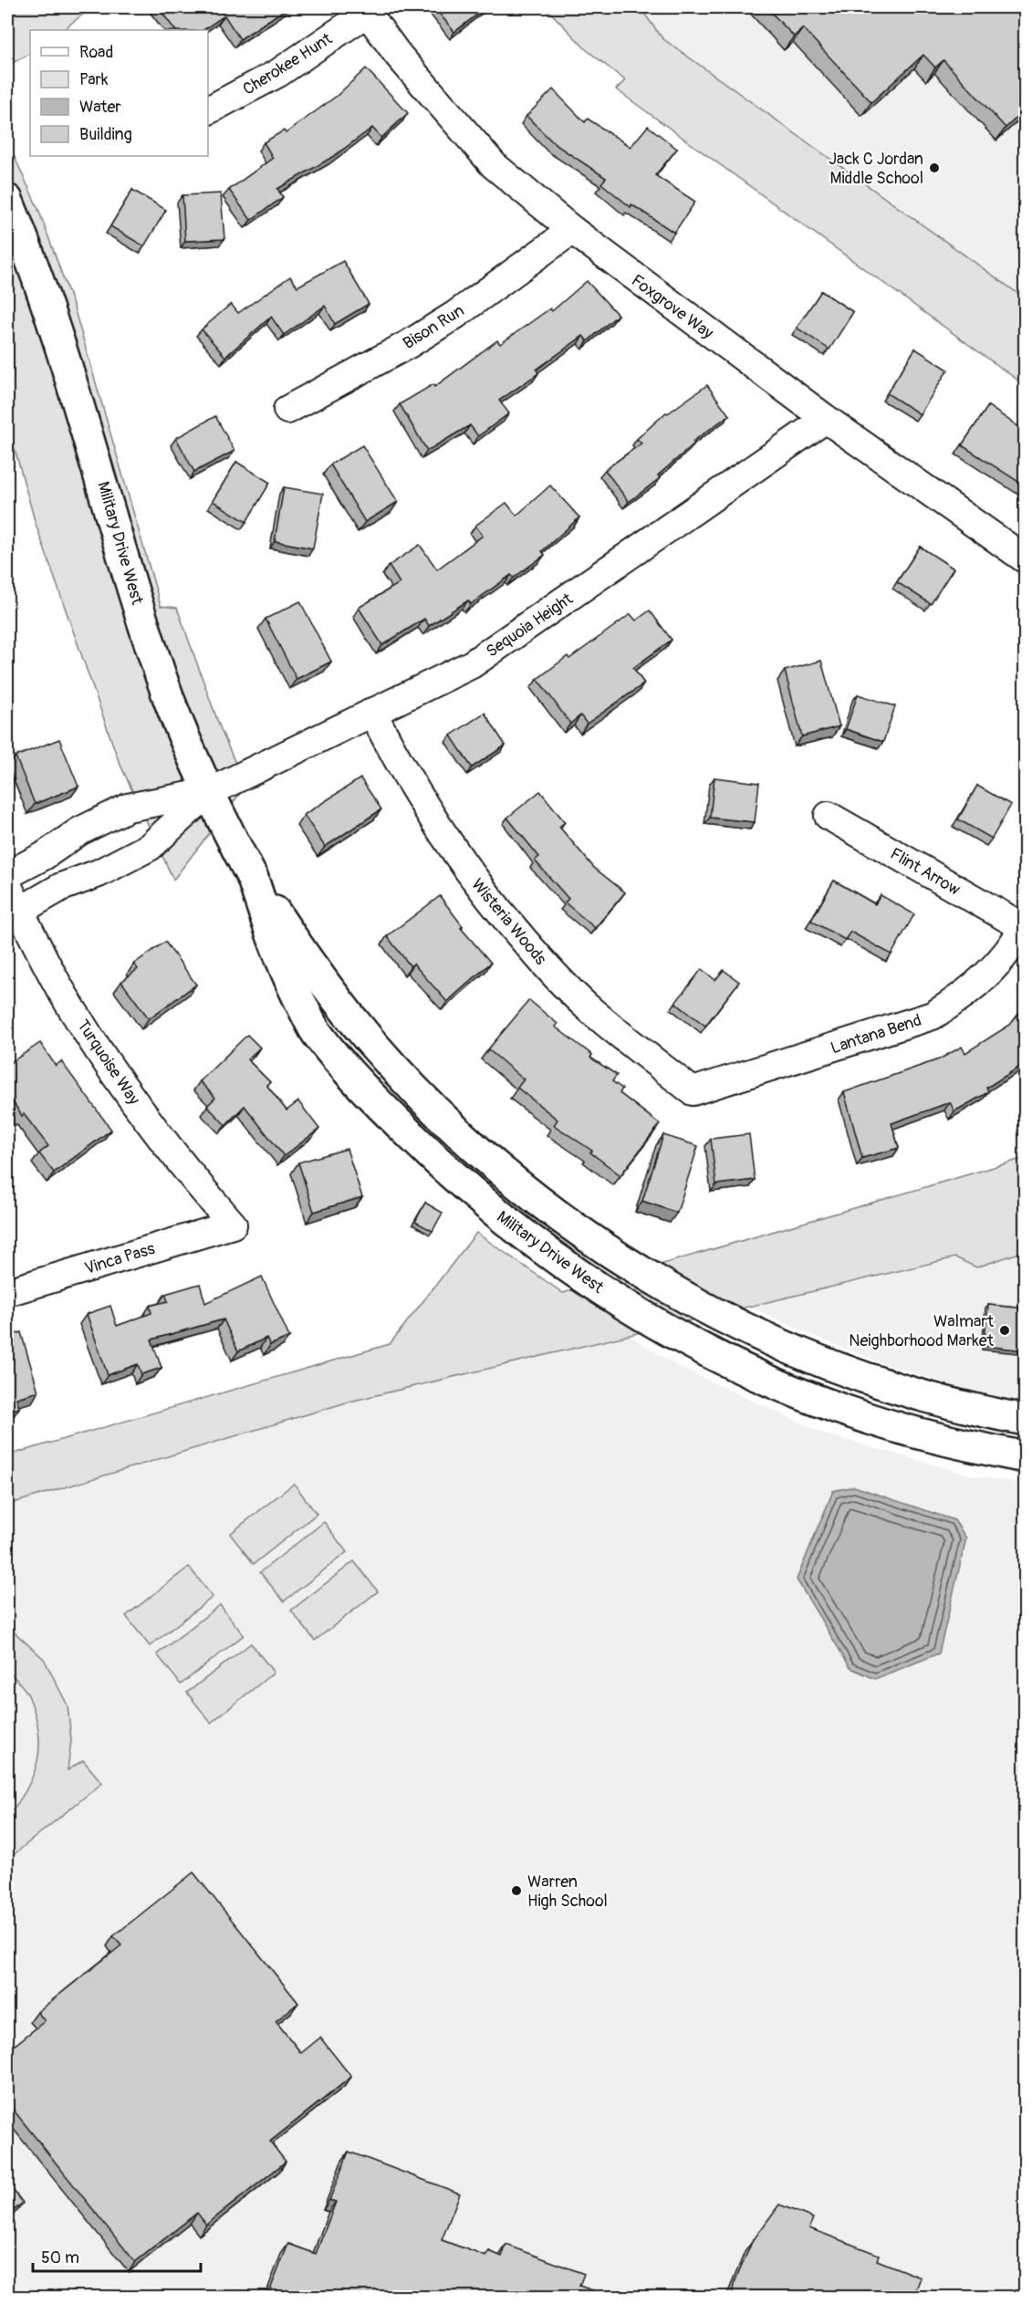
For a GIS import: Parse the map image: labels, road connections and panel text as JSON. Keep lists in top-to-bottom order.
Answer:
{
  "streets": {
    "main road": ["Military Drive West"],
    "street": [
      "Cherokee Hunt",
      "Foxgrove Way",
      "Bison Run",
      "Sequoia Height",
      "Flint Arrow",
      "Wisteria Woods",
      "Lantana Bend",
      "Turquoise Way",
      "Vinca Pass"
    ]
  },
  "crossings": [
    ["Cherokee Hunt", "Foxgrove Way"],
    ["Foxgrove Way", "Bison Run"],
    ["Foxgrove Way", "Sequoia Height"],
    ["Military Drive West", "Sequoia Height"],
    ["Sequoia Height", "Wisteria Woods"],
    ["Sequoia Height", "Turquoise Way"],
    ["Flint Arrow", "Lantana Bend"],
    ["Wisteria Woods", "Lantana Bend"],
    ["Turquoise Way", "Vinca Pass"]
  ],
  "places": ["Jack C Jordan Middle School", "Walmart Neighborhood Market", "Warren High School"],
  "legend": [
    "Road",
    "Park",
    "Water",
    "Building"
  ],
  "scale_bar": "50 m"
}
